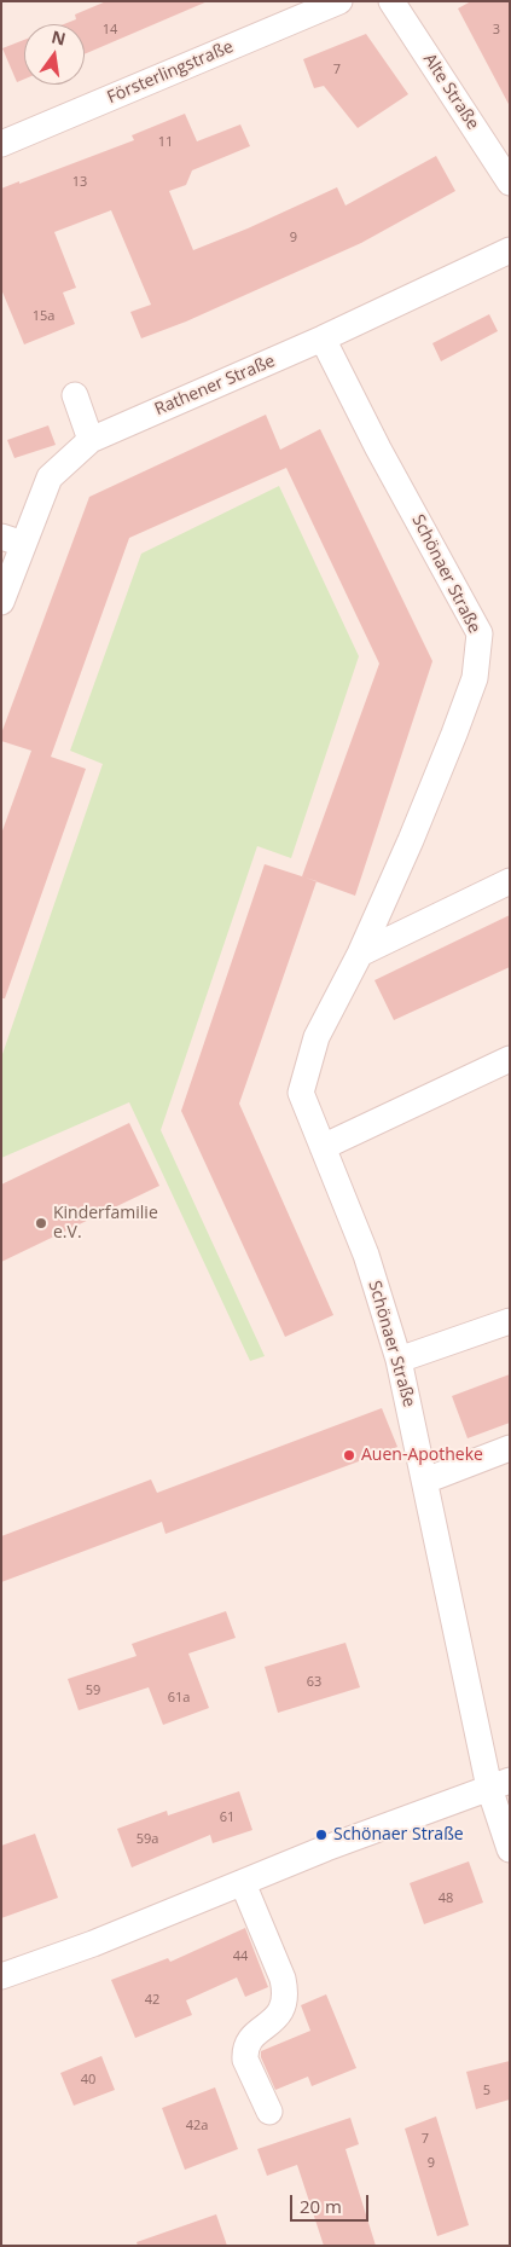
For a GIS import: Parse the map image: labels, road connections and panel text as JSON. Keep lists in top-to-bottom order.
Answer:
{
  "streets": {
    "street": [
      "Försterlingstraße",
      "Alte Straße",
      "Rathener Straße",
      "Schönaer Straße"
    ]
  },
  "crossings": [
    ["Rathener Straße", "Schönaer Straße"]
  ],
  "places": ["Kinderfamilie e.V.", "Auen-Apotheke", "Schönaer Straße"],
  "house_numbers": [
    "14",
    "3",
    "7",
    "11",
    "13",
    "9",
    "15a",
    "63",
    "59",
    "61a",
    "61",
    "59a",
    "48",
    "44",
    "42",
    "40",
    "5",
    "42a",
    "7",
    "9"
  ],
  "scale_bar": "20 m",
  "north": "top"
}
